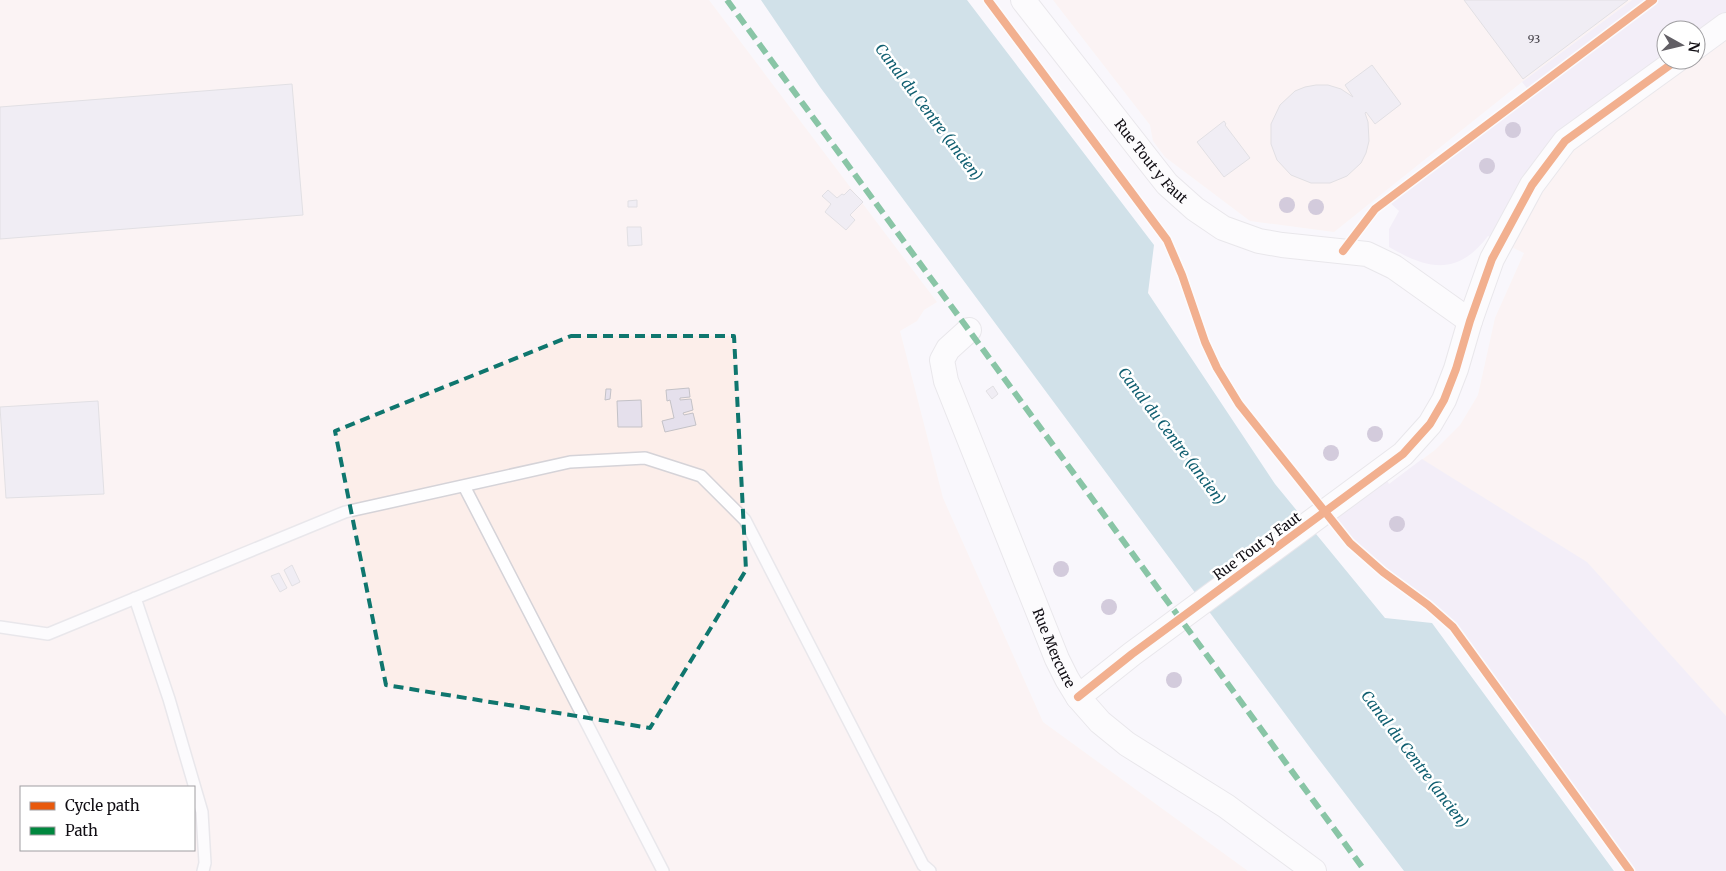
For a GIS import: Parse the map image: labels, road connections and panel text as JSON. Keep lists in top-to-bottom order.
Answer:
{
  "streets": {
    "street": ["Rue Tout y Faut", "Rue Mercure"]
  },
  "crossings": [
    ["Rue Tout y Faut", "Rue Mercure"]
  ],
  "water": ["Canal du Centre (ancien)"],
  "house_numbers": ["93"],
  "legend": ["Cycle path", "Path"],
  "north": "right"
}
